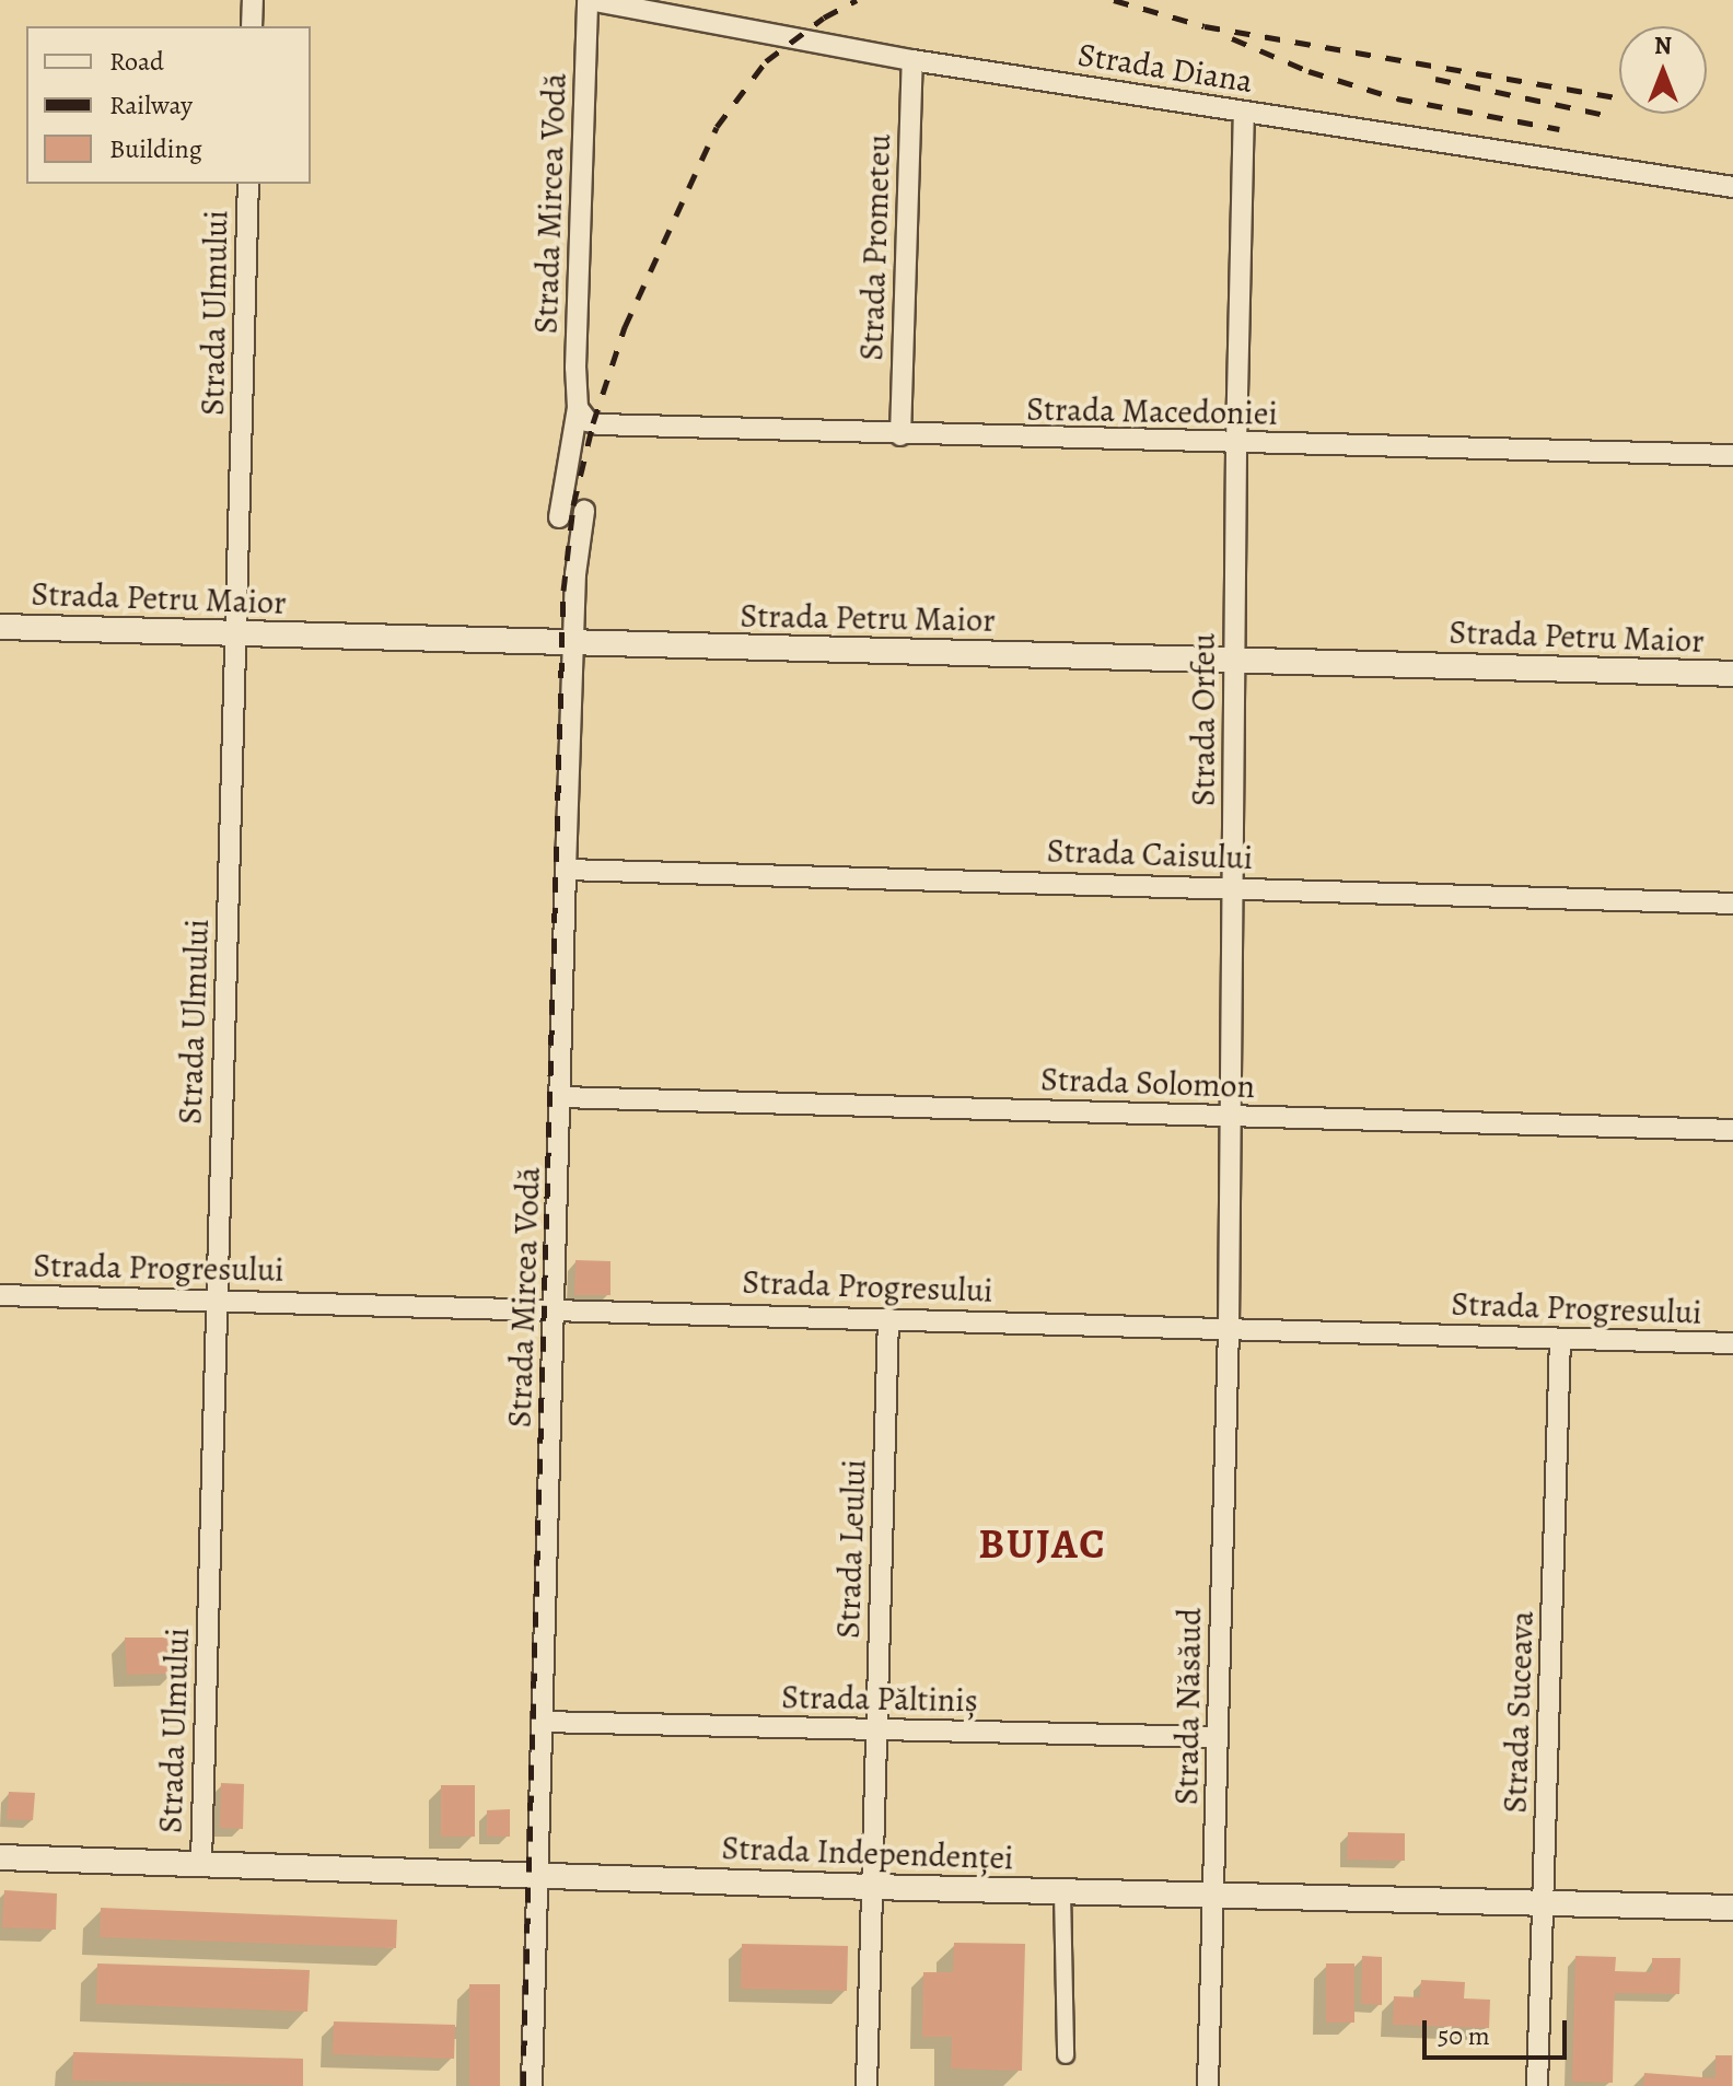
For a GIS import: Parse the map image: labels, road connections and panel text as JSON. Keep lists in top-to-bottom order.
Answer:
{
  "streets": {
    "street": [
      "Strada Diana",
      "Strada Mircea Vodă",
      "Strada Prometeu",
      "Strada Ulmului",
      "Strada Macedoniei",
      "Strada Petru Maior",
      "Strada Orfeu",
      "Strada Caisului",
      "Strada Solomon",
      "Strada Progresului",
      "Strada Leului",
      "Strada Păltiniș",
      "Strada Năsăud",
      "Strada Suceava",
      "Strada Independenței"
    ]
  },
  "crossings": [
    ["Strada Diana", "Strada Mircea Vodă"],
    ["Strada Diana", "Strada Prometeu"],
    ["Strada Diana", "Strada Orfeu"],
    ["Strada Mircea Vodă", "Strada Macedoniei"],
    ["Strada Mircea Vodă", "Strada Petru Maior"],
    ["Strada Mircea Vodă", "Strada Caisului"],
    ["Strada Mircea Vodă", "Strada Solomon"],
    ["Strada Mircea Vodă", "Strada Progresului"],
    ["Strada Mircea Vodă", "Strada Păltiniș"],
    ["Strada Mircea Vodă", "Strada Independenței"],
    ["Strada Prometeu", "Strada Macedoniei"],
    ["Strada Ulmului", "Strada Petru Maior"],
    ["Strada Ulmului", "Strada Progresului"],
    ["Strada Ulmului", "Strada Independenței"],
    ["Strada Macedoniei", "Strada Orfeu"],
    ["Strada Petru Maior", "Strada Orfeu"],
    ["Strada Orfeu", "Strada Caisului"],
    ["Strada Orfeu", "Strada Solomon"],
    ["Strada Orfeu", "Strada Progresului"],
    ["Strada Orfeu", "Strada Năsăud"],
    ["Strada Progresului", "Strada Leului"],
    ["Strada Progresului", "Strada Năsăud"],
    ["Strada Progresului", "Strada Suceava"],
    ["Strada Leului", "Strada Păltiniș"],
    ["Strada Leului", "Strada Independenței"],
    ["Strada Păltiniș", "Strada Năsăud"],
    ["Strada Năsăud", "Strada Independenței"],
    ["Strada Suceava", "Strada Independenței"]
  ],
  "districts": ["BUJAC"],
  "legend": ["Road", "Railway", "Building"],
  "scale_bar": "50 m",
  "north": "top"
}
